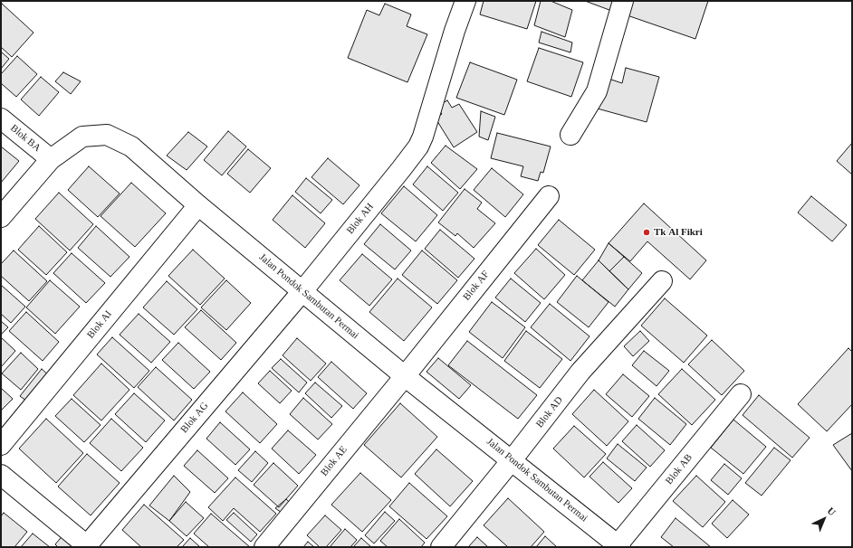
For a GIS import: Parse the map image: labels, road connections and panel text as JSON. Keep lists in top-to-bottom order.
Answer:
{
  "streets": {
    "street": [
      "Blok BA",
      "Blok AH",
      "Blok AF",
      "Jalan Pondok Sambutan Permai",
      "Blok AI",
      "Blok AD",
      "Blok AG",
      "Blok AE",
      "Blok AB"
    ]
  },
  "crossings": [
    ["Blok BA", "Jalan Pondok Sambutan Permai"],
    ["Blok AH", "Jalan Pondok Sambutan Permai"],
    ["Blok AH", "Blok AG"],
    ["Blok AF", "Jalan Pondok Sambutan Permai"],
    ["Blok AF", "Blok AE"],
    ["Jalan Pondok Sambutan Permai", "Blok AI"],
    ["Jalan Pondok Sambutan Permai", "Blok AD"],
    ["Jalan Pondok Sambutan Permai", "Blok AG"],
    ["Jalan Pondok Sambutan Permai", "Blok AE"],
    ["Jalan Pondok Sambutan Permai", "Blok AB"]
  ],
  "places": ["Tk Al Fikri"],
  "north": "top right"
}
